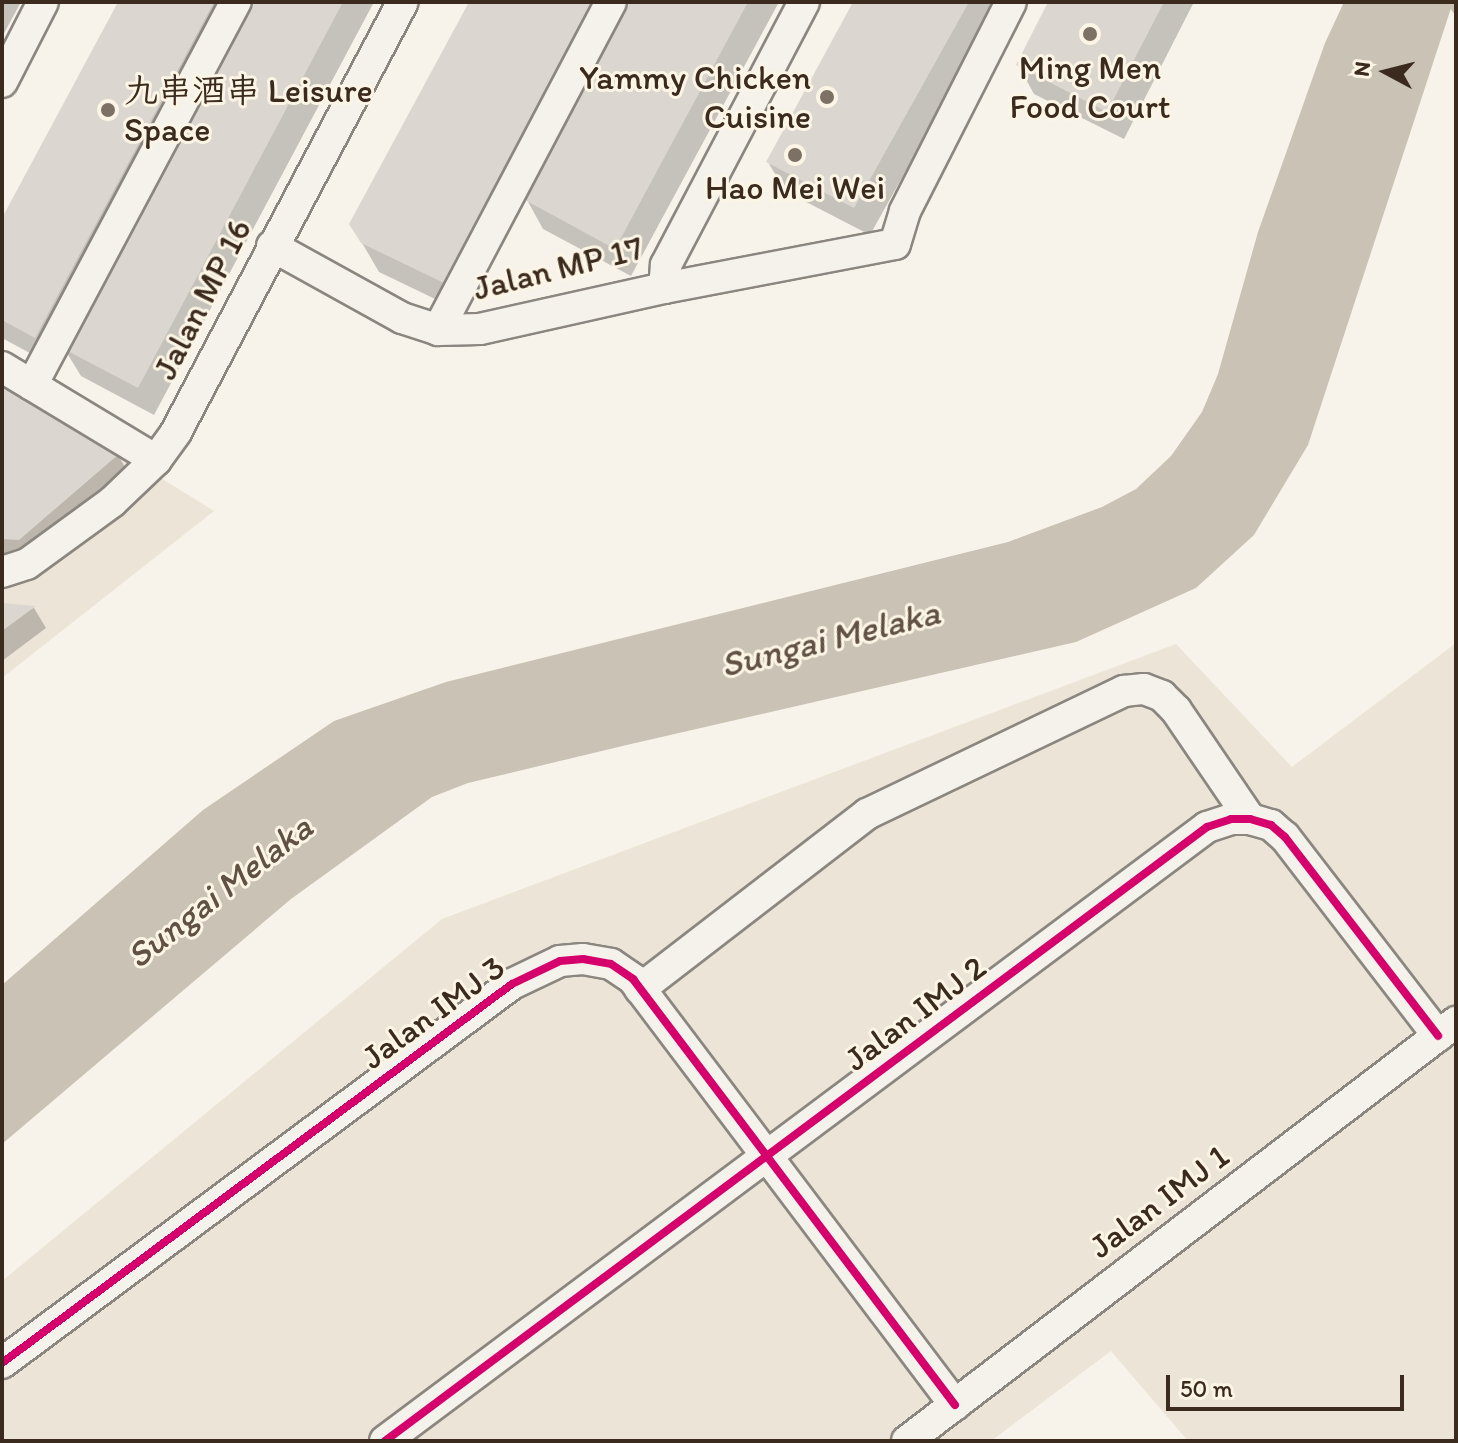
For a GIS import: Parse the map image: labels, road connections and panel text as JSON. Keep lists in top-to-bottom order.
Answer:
{
  "streets": {
    "street": [
      "Jalan MP 17",
      "Jalan MP 16",
      "Jalan IMJ 3",
      "Jalan IMJ 2",
      "Jalan IMJ 1"
    ]
  },
  "crossings": [
    ["Jalan MP 17", "Jalan MP 16"],
    ["Jalan IMJ 3", "Jalan IMJ 2"],
    ["Jalan IMJ 3", "Jalan IMJ 1"]
  ],
  "water": ["Sungai Melaka"],
  "places": [
    "Ming Men Food Court",
    "Yammy Chicken Cuisine",
    "九串酒串 Leisure Space",
    "Hao Mei Wei"
  ],
  "scale_bar": "50 m",
  "north": "left"
}
